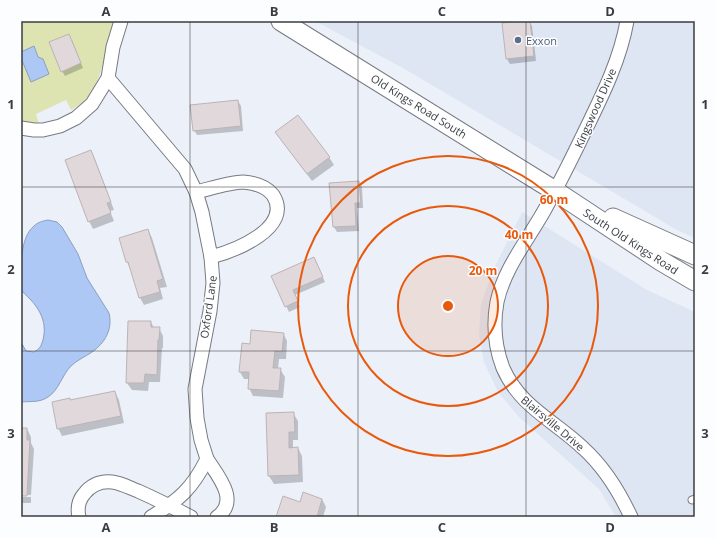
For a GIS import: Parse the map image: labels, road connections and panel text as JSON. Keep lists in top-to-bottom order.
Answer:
{
  "streets": {
    "street": [
      "Old Kings Road South",
      "Kingswood Drive",
      "South Old Kings Road",
      "Oxford Lane",
      "Blairsville Drive"
    ]
  },
  "crossings": [
    ["Old Kings Road South", "Kingswood Drive"],
    ["Old Kings Road South", "South Old Kings Road"],
    ["Old Kings Road South", "Blairsville Drive"],
    ["Kingswood Drive", "South Old Kings Road"],
    ["Kingswood Drive", "Blairsville Drive"],
    ["South Old Kings Road", "Blairsville Drive"]
  ],
  "places": ["Exxon"],
  "grid": {
    "columns": [
      "A",
      "B",
      "C",
      "D"
    ],
    "rows": ["1", "2", "3"]
  },
  "rings": ["60 m", "40 m", "20 m"]
}
